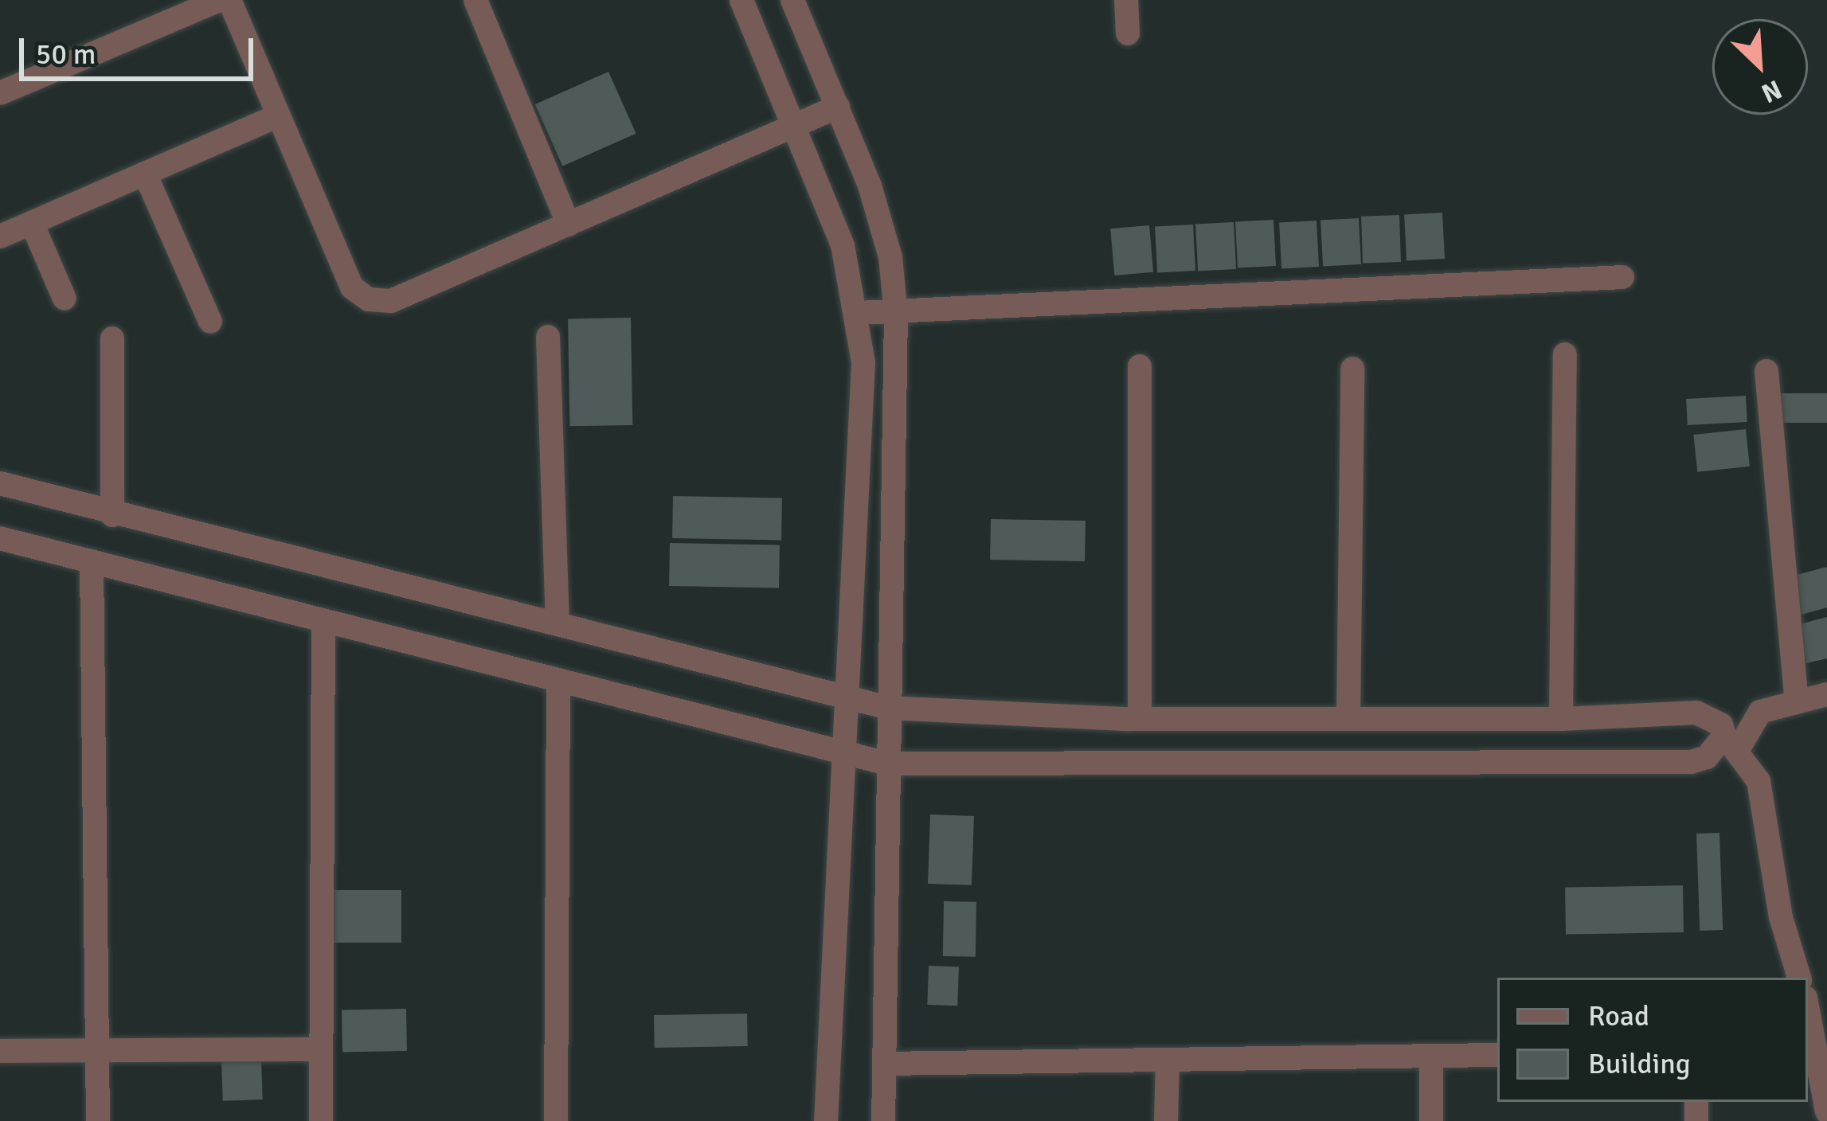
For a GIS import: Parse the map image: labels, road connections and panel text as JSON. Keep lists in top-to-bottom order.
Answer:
{
  "legend": ["Road", "Building"],
  "scale_bar": "50 m",
  "north": "bottom right"
}
